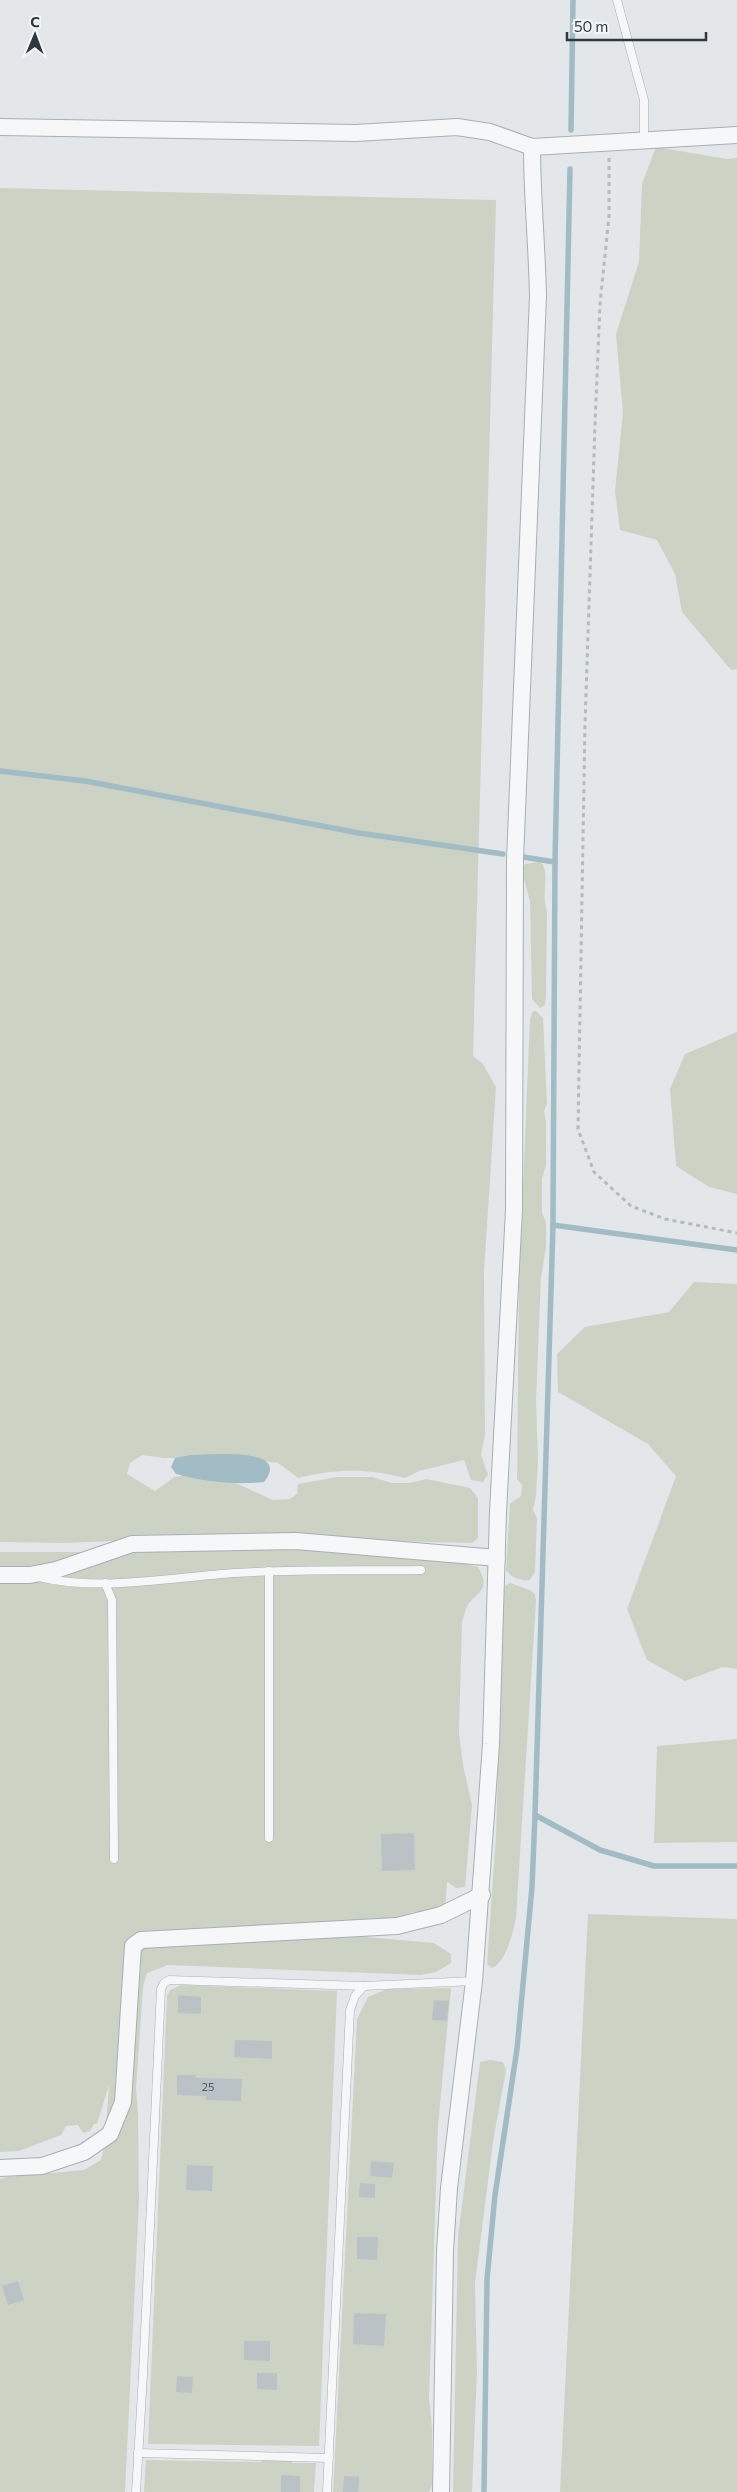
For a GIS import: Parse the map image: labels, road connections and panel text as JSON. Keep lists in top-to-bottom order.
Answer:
{
  "house_numbers": ["25"],
  "scale_bar": "50 m",
  "north": "top"
}
